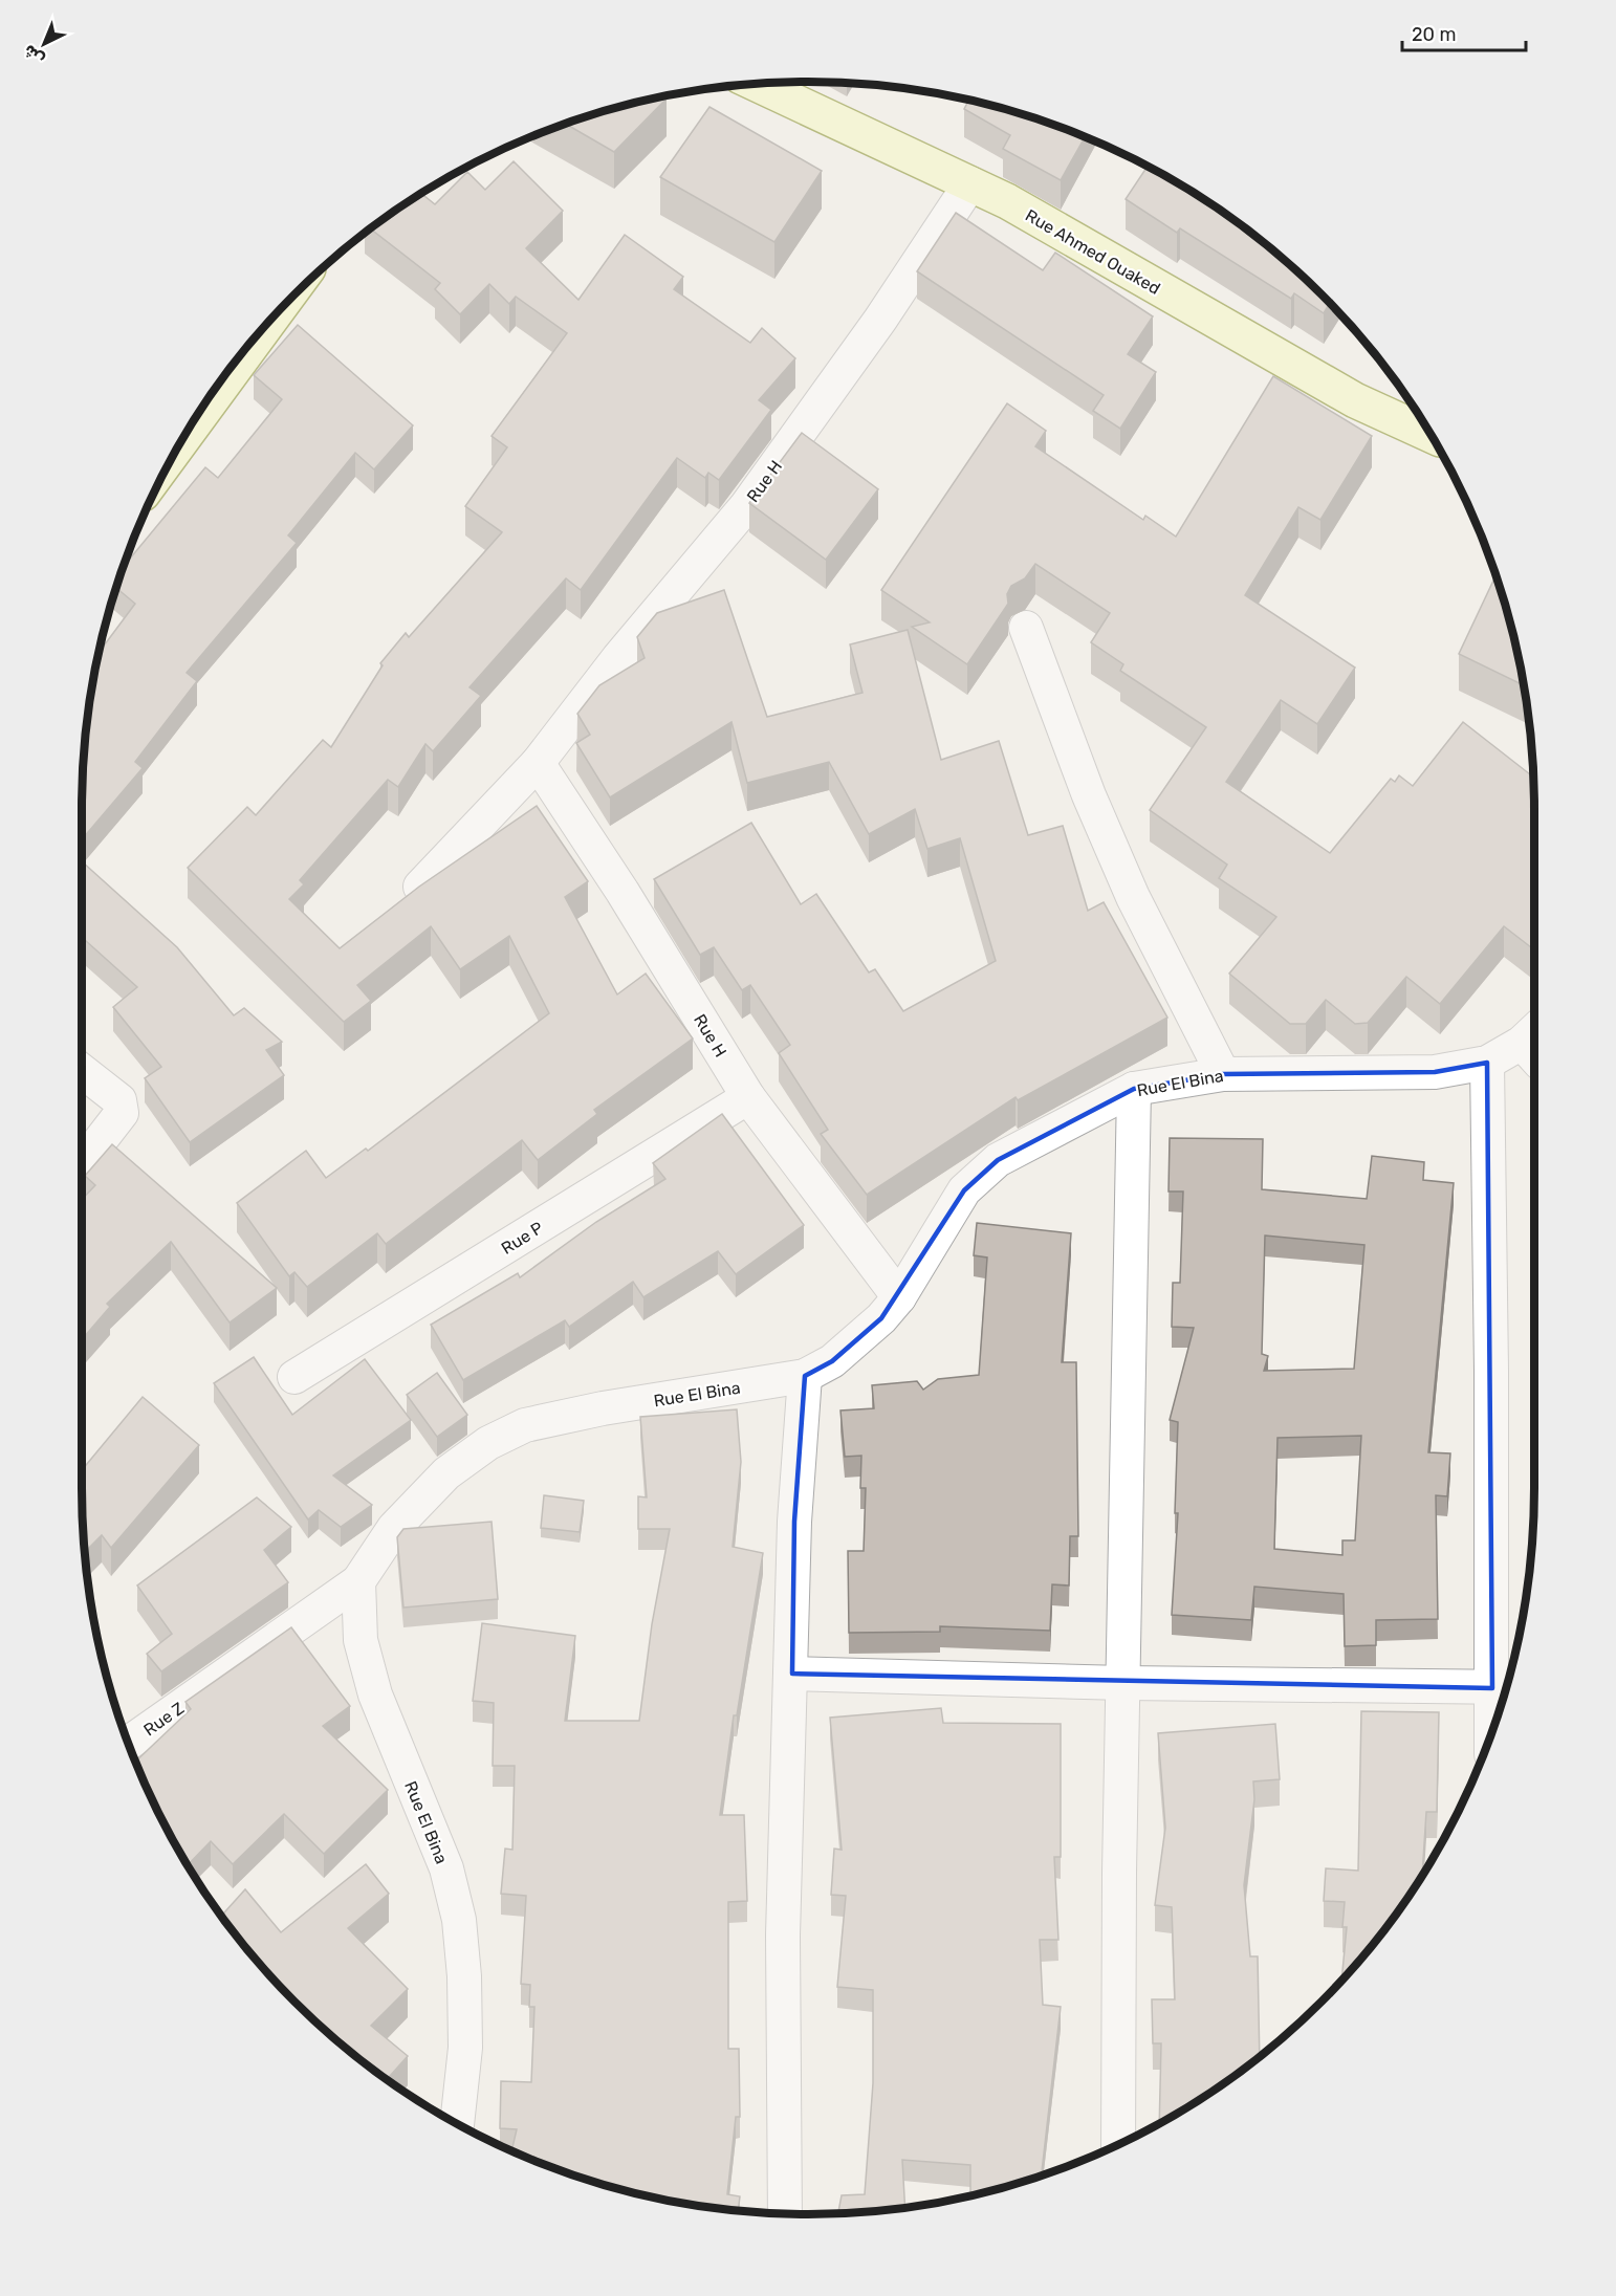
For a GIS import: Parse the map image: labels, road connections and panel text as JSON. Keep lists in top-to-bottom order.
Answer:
{
  "streets": {
    "main road": ["Rue Ahmed Ouaked"],
    "street": [
      "Rue H",
      "Rue El Bina",
      "Rue P",
      "Rue Z"
    ]
  },
  "crossings": [
    ["Rue Ahmed Ouaked", "Rue H"],
    ["Rue H", "Rue El Bina"],
    ["Rue H", "Rue P"],
    ["Rue El Bina", "Rue Z"]
  ],
  "scale_bar": "20 m",
  "north": "bottom left"
}
